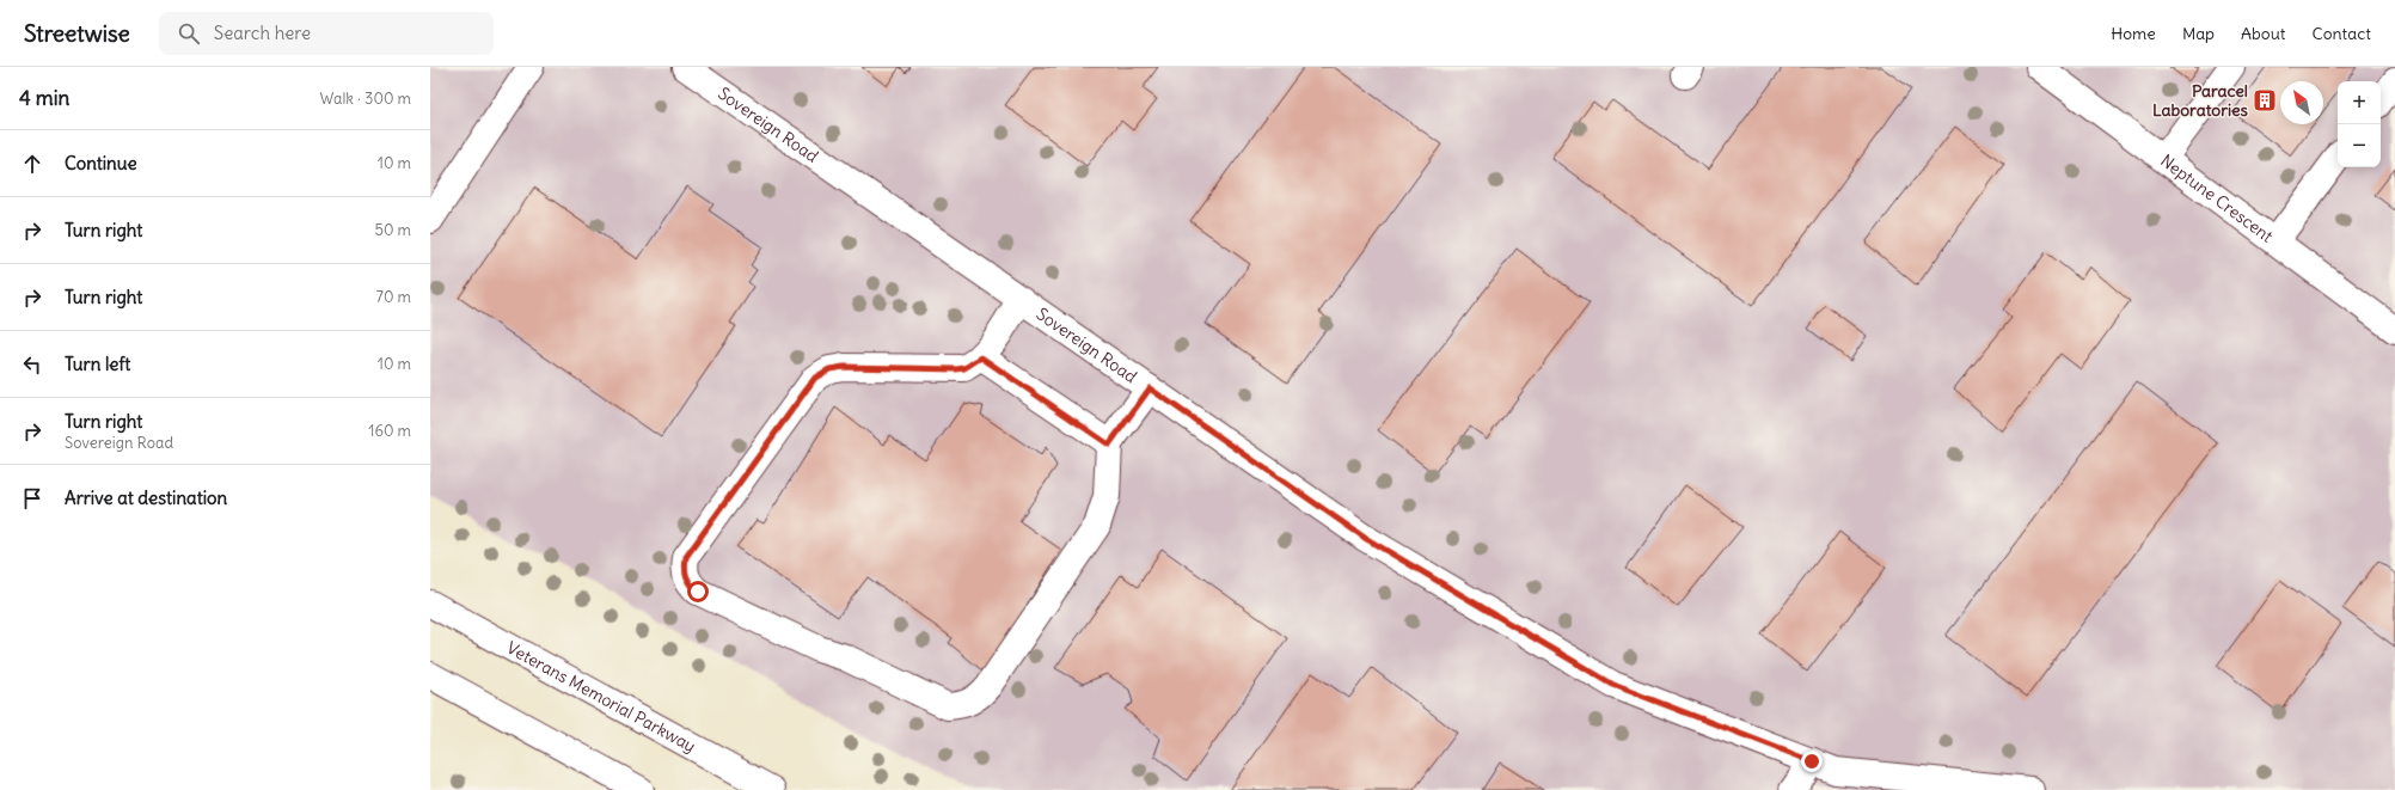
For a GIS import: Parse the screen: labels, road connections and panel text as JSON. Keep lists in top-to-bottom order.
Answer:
{
  "streets": {
    "main road": ["Sovereign Road", "Neptune Crescent", "Veterans Memorial Parkway"]
  },
  "places": {
    "building": ["Paracel Laboratories"]
  },
  "north": "top left",
  "page": {
    "header": "Streetwise",
    "search": "Search here",
    "nav": [
      "Home",
      "Map",
      "About",
      "Contact"
    ],
    "heading": ["4 min", "Walk · 300 m"],
    "map_buttons": ["+", "−"],
    "list": [
      ["Continue", "10 m"],
      ["Turn right", "50 m"],
      ["Turn right", "70 m"],
      ["Turn left", "10 m"],
      ["Turn right", "Sovereign Road", "160 m"],
      "Arrive at destination"
    ]
  }
}
